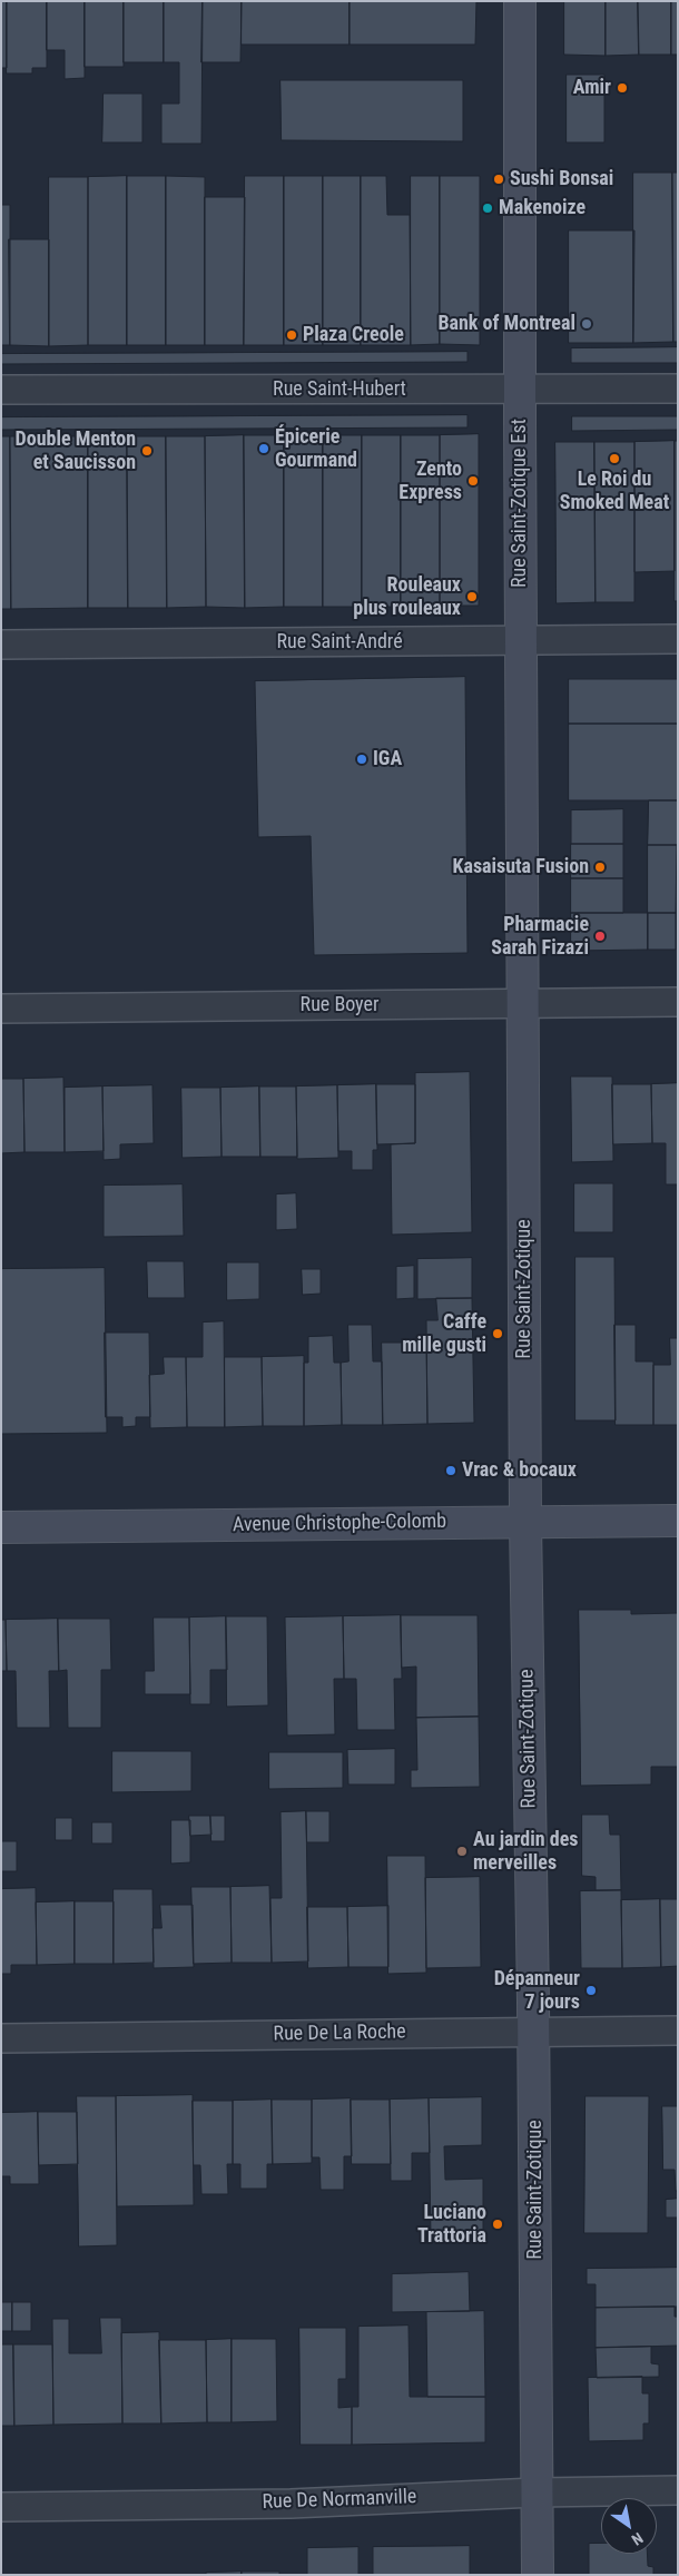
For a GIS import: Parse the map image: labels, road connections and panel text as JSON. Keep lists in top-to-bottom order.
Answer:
{
  "streets": {
    "street": [
      "Rue Saint-Hubert",
      "Rue Saint-Zotique Est",
      "Rue Saint-André",
      "Rue Boyer",
      "Rue Saint-Zotique",
      "Avenue Christophe-Colomb",
      "Rue De La Roche",
      "Rue De Normanville"
    ]
  },
  "crossings": [
    ["Rue Saint-Hubert", "Rue Saint-Zotique Est"],
    ["Rue Saint-Zotique Est", "Rue Saint-André"],
    ["Rue Saint-Zotique Est", "Rue Boyer"],
    ["Rue Saint-Zotique Est", "Rue Saint-Zotique"],
    ["Rue Boyer", "Rue Saint-Zotique"],
    ["Rue Saint-Zotique", "Avenue Christophe-Colomb"],
    ["Rue Saint-Zotique", "Rue De La Roche"],
    ["Rue Saint-Zotique", "Rue De Normanville"]
  ],
  "places": [
    "Amir",
    "Sushi Bonsai",
    "Makenoize",
    "Bank of Montreal",
    "Plaza Creole",
    "Épicerie Gourmand",
    "Double Menton et Saucisson",
    "Le Roi du Smoked Meat",
    "Zento Express",
    "Rouleaux plus rouleaux",
    "IGA",
    "Kasaisuta Fusion",
    "Pharmacie Sarah Fizazi",
    "Caffe mille gusti",
    "Vrac & bocaux",
    "Au jardin des merveilles",
    "Dépanneur 7 jours",
    "Luciano Trattoria"
  ],
  "north": "bottom right"
}
